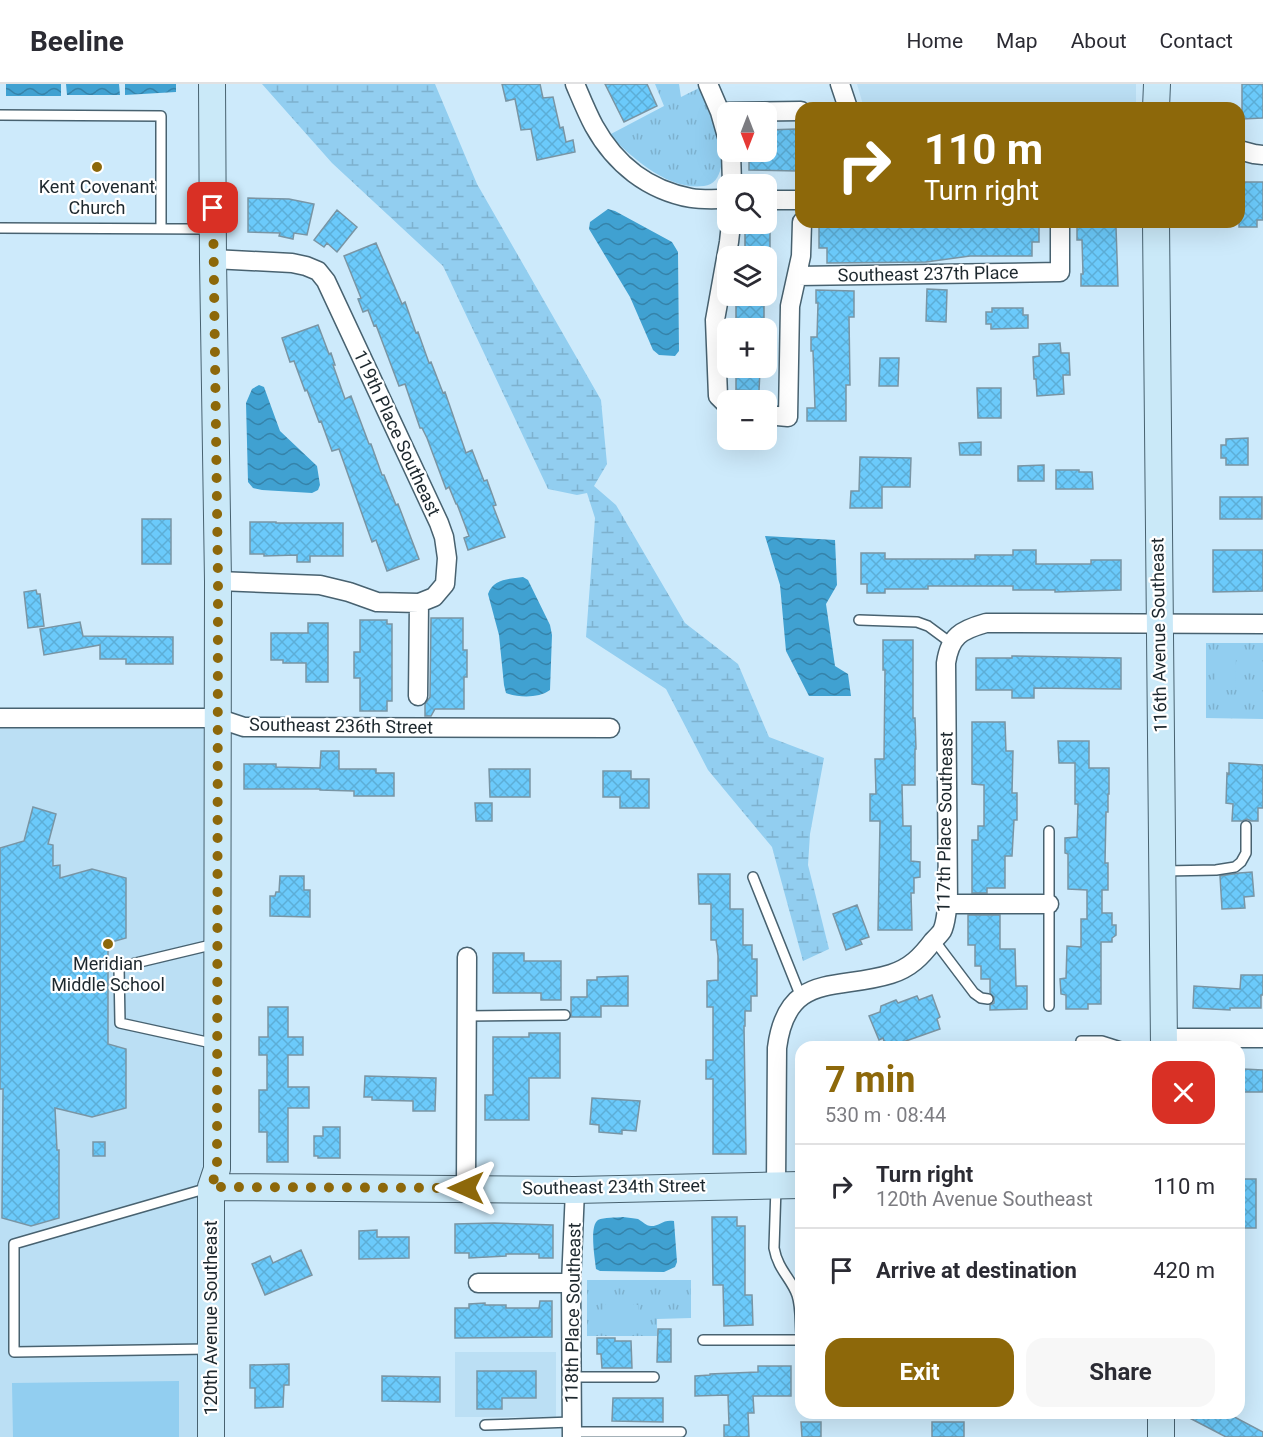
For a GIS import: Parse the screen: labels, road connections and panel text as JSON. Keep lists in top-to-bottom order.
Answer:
{
  "streets": {
    "street": [
      "Southeast 237th Place",
      "119th Place Southeast",
      "116th Avenue Southeast",
      "Southeast 236th Street",
      "117th Place Southeast",
      "Southeast 234th Street",
      "118th Place Southeast",
      "120th Avenue Southeast"
    ]
  },
  "crossings": [
    ["119th Place Southeast", "120th Avenue Southeast"],
    ["Southeast 236th Street", "120th Avenue Southeast"],
    ["Southeast 234th Street", "118th Place Southeast"],
    ["Southeast 234th Street", "120th Avenue Southeast"]
  ],
  "places": ["Kent Covenant Church", "Meridian Middle School"],
  "north": "bottom",
  "page": {
    "header": "Beeline",
    "nav": [
      "Home",
      "Map",
      "About",
      "Contact"
    ],
    "map_buttons": ["+", "−"],
    "turn": ["110 m", "Turn right"],
    "heading": ["7 min", "530 m · 08:44"],
    "list": [
      {
        "name": "Turn right",
        "note": "120th Avenue Southeast",
        "value": "110 m"
      },
      {
        "name": "Arrive at destination",
        "value": "420 m"
      }
    ],
    "buttons": ["Exit", "Share"]
  }
}
